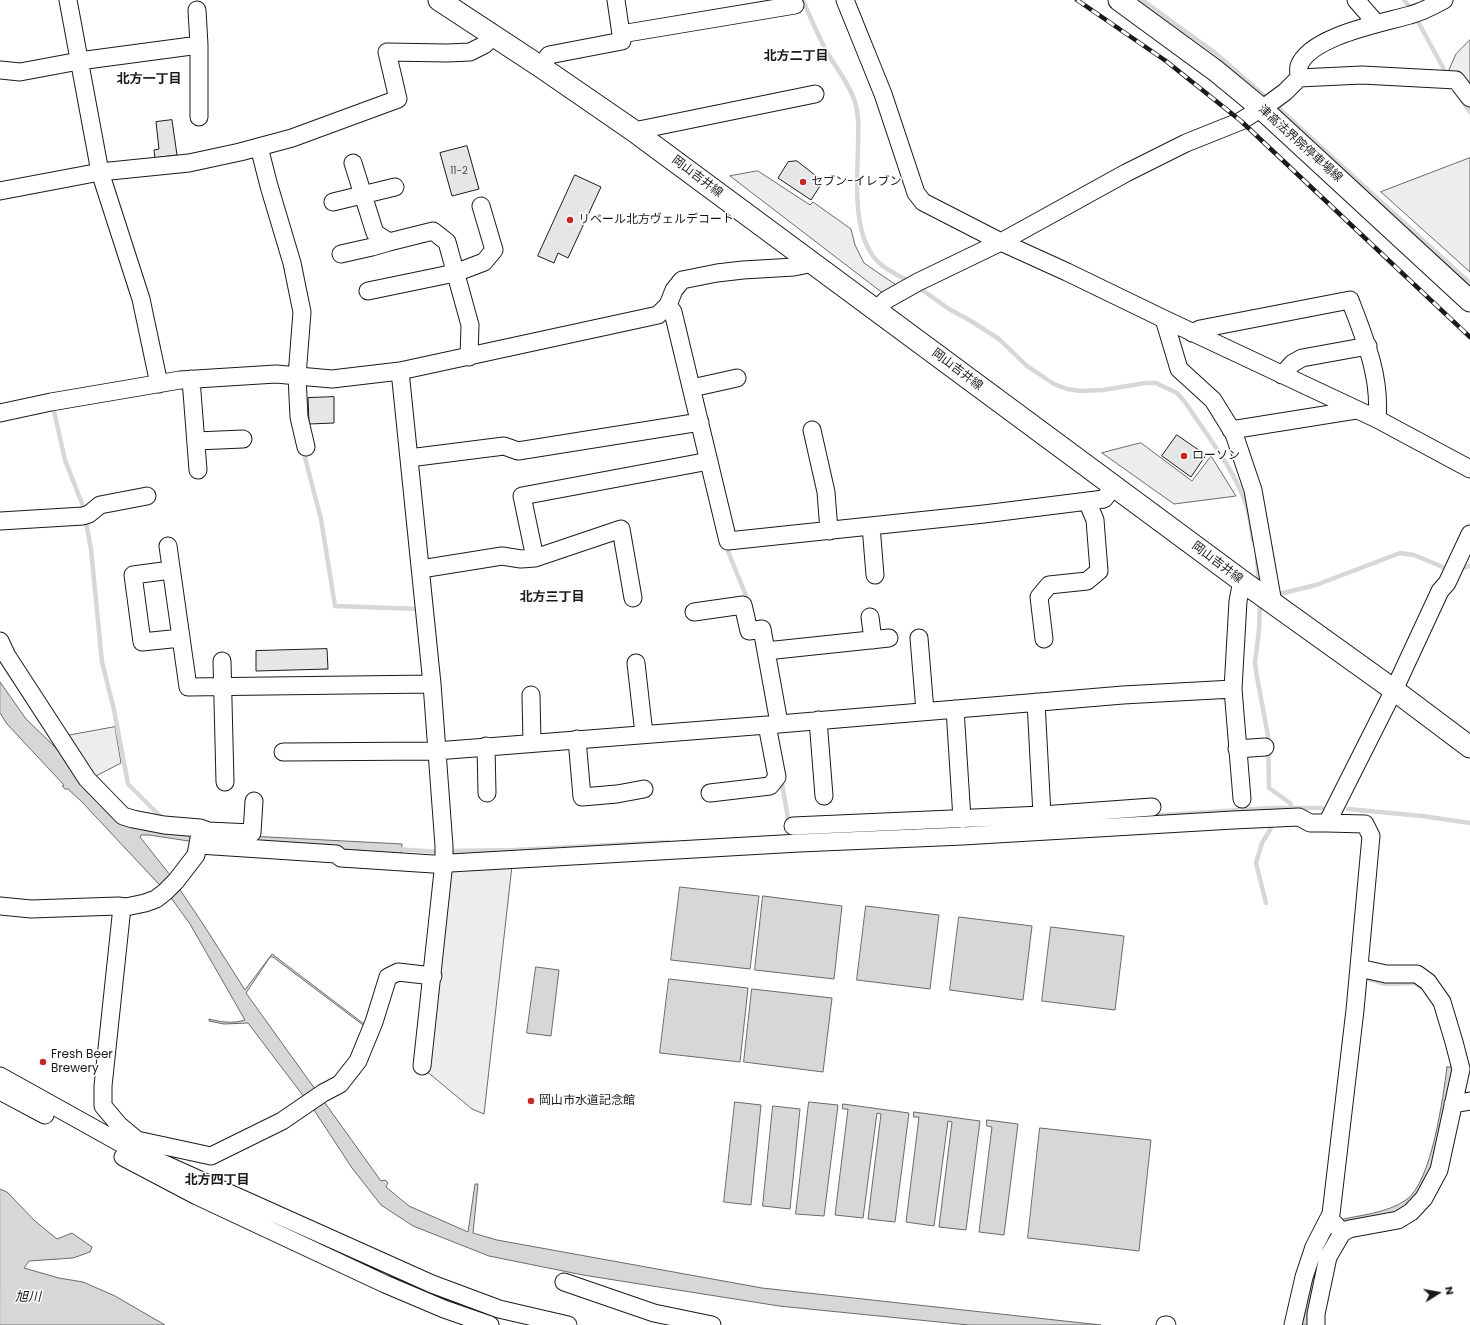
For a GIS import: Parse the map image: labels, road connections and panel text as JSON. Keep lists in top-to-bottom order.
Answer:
{
  "streets": {
    "main road": ["津高法界院停車場線", "岡山吉井線"]
  },
  "districts": [
    "北方二丁目",
    "北方一丁目",
    "北方三丁目",
    "北方四丁目"
  ],
  "water": ["旭川"],
  "places": [
    "セブン-イレブン",
    "リベール北方ヴェルデコート",
    "ローソン",
    "Fresh Beer Brewery",
    "岡山市水道記念館"
  ],
  "house_numbers": ["11-2"],
  "north": "right"
}
